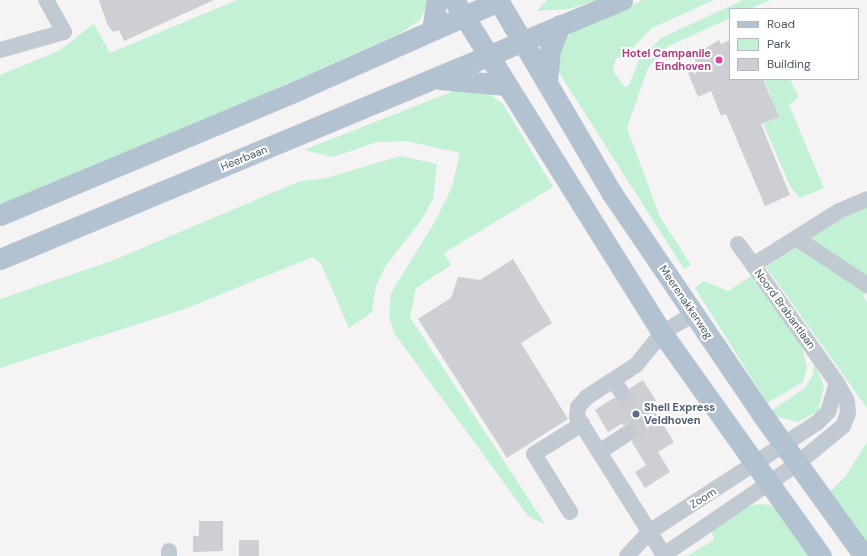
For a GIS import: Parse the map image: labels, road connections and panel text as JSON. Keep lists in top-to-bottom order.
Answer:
{
  "streets": {
    "main road": ["Heerbaan", "Meerenakkerweg"],
    "street": ["Noord Brabantlaan", "Zoom"]
  },
  "crossings": [
    ["Heerbaan", "Meerenakkerweg"],
    ["Meerenakkerweg", "Noord Brabantlaan"],
    ["Meerenakkerweg", "Zoom"]
  ],
  "places": ["Hotel Campanile Eindhoven", "Shell Express Veldhoven"],
  "legend": ["Road", "Park", "Building"]
}
